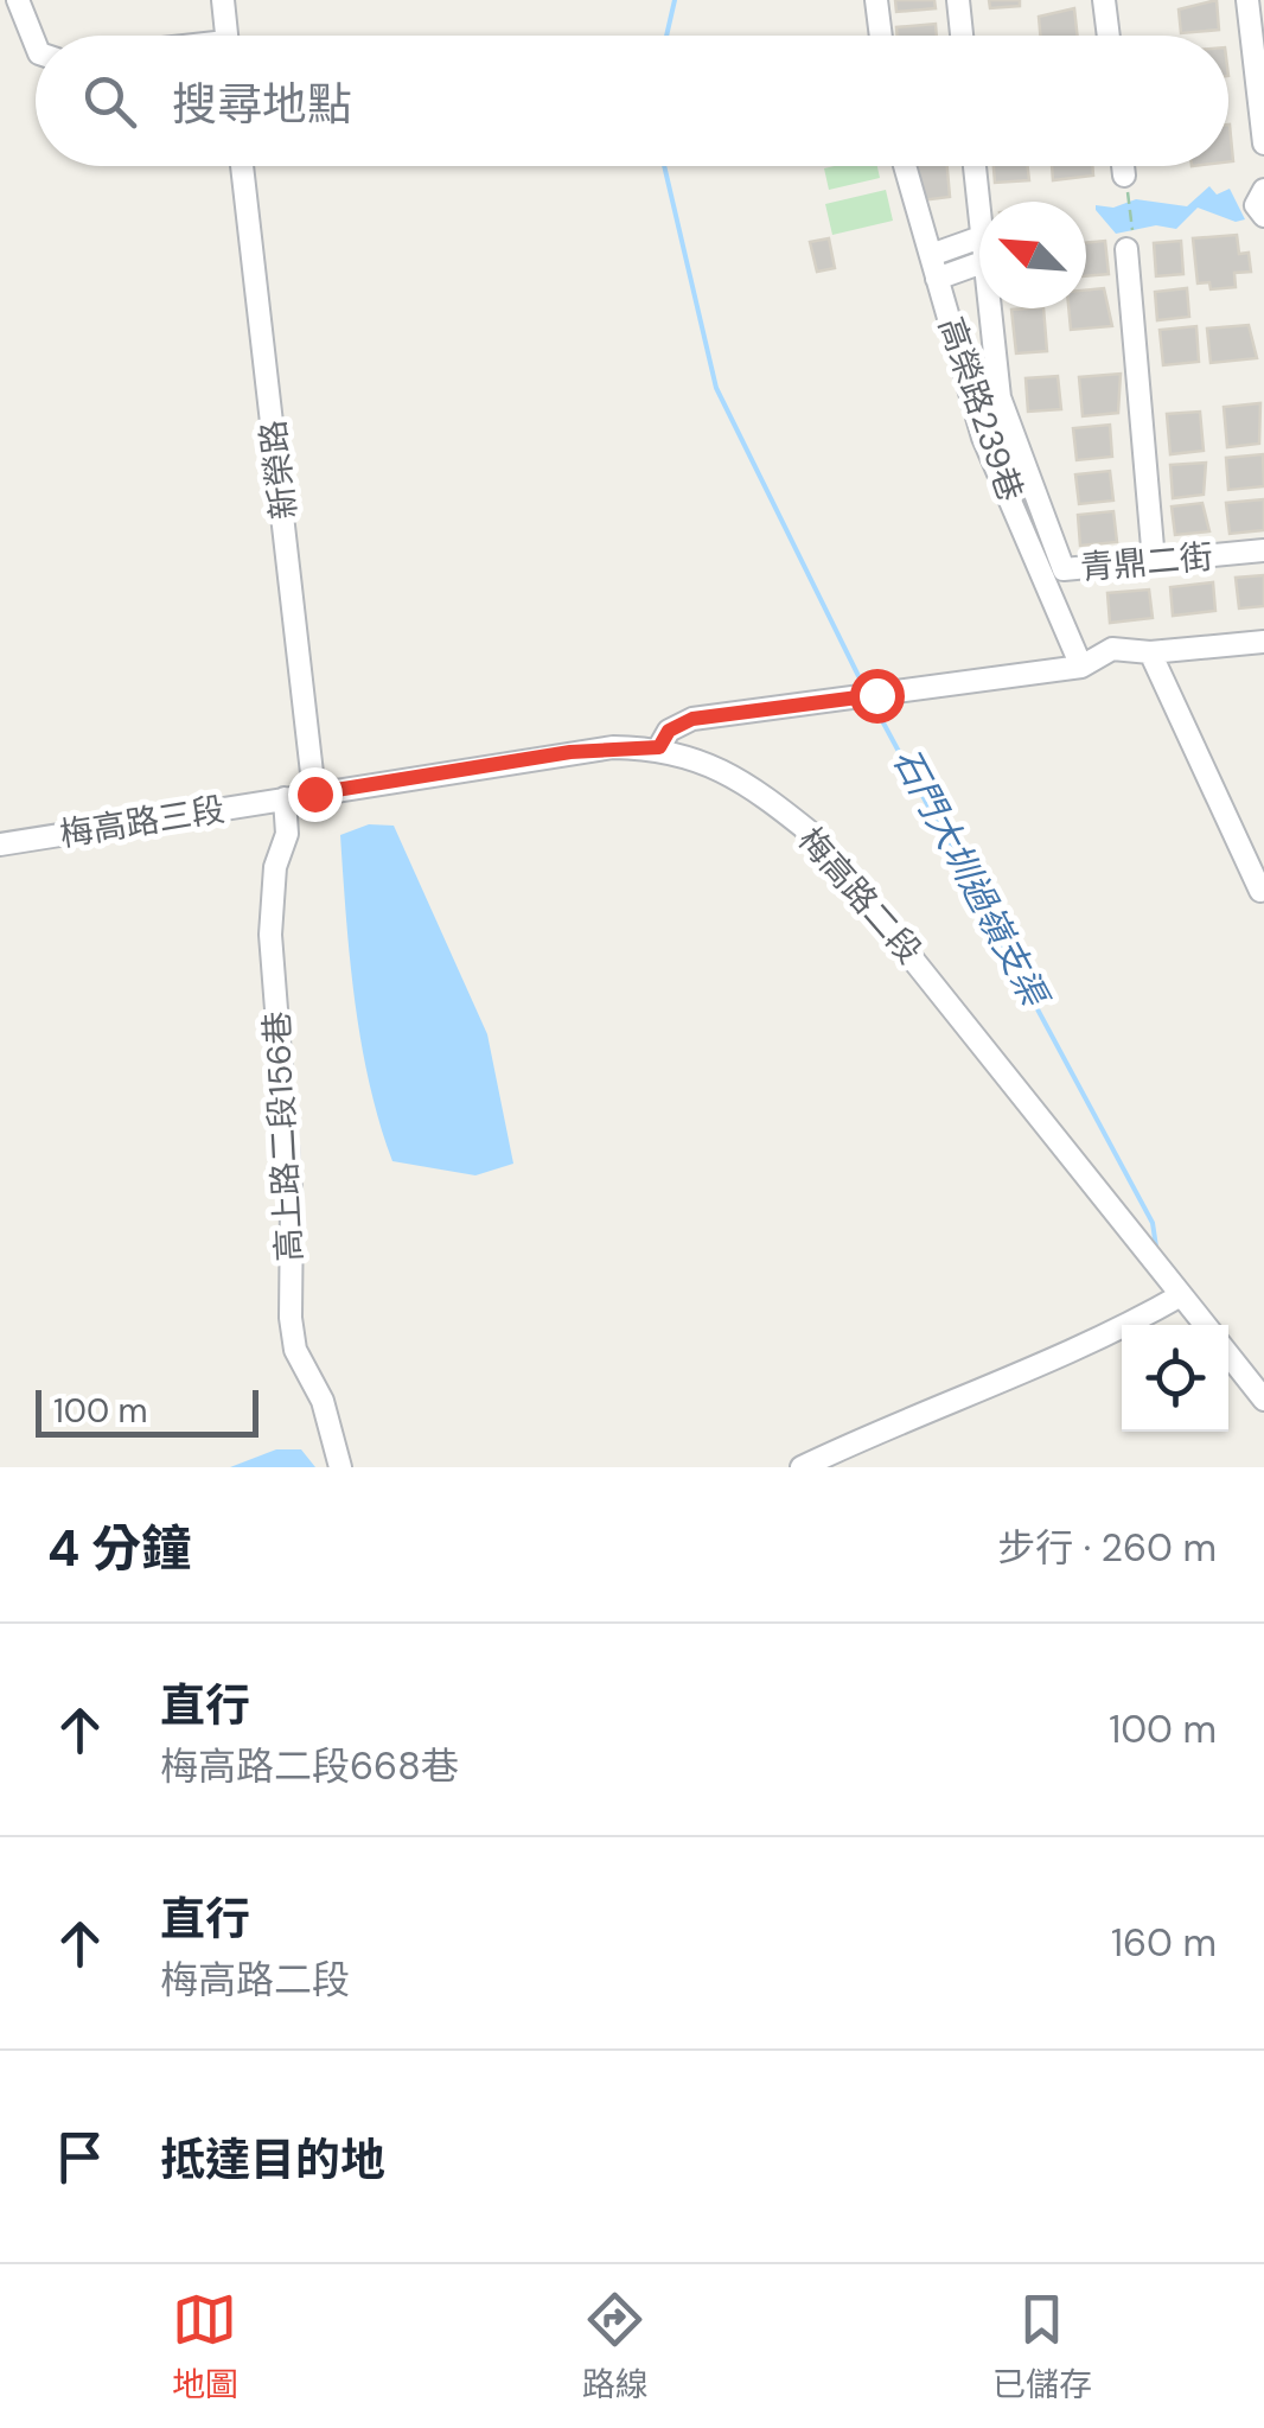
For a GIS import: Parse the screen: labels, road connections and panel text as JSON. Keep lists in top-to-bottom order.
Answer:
{
  "streets": {
    "street": [
      "高榮路239巷",
      "新榮路",
      "青鼎二街",
      "梅高路三段",
      "梅高路二段",
      "高上路二段156巷"
    ]
  },
  "crossings": [
    ["新榮路", "梅高路二段"],
    ["梅高路三段", "梅高路二段"],
    ["梅高路三段", "高上路二段156巷"],
    ["梅高路二段", "高上路二段156巷"]
  ],
  "water": ["石門大圳過嶺支渠"],
  "scale_bar": "100 m",
  "north": "top left",
  "page": {
    "search": "搜尋地點",
    "scale": "100 m",
    "heading": ["4 分鐘", "步行 · 260 m"],
    "list": [
      ["直行", "梅高路二段668巷", "100 m"],
      ["直行", "梅高路二段", "160 m"],
      "抵達目的地"
    ],
    "nav": ["地圖", "路線", "已儲存"]
  }
}
